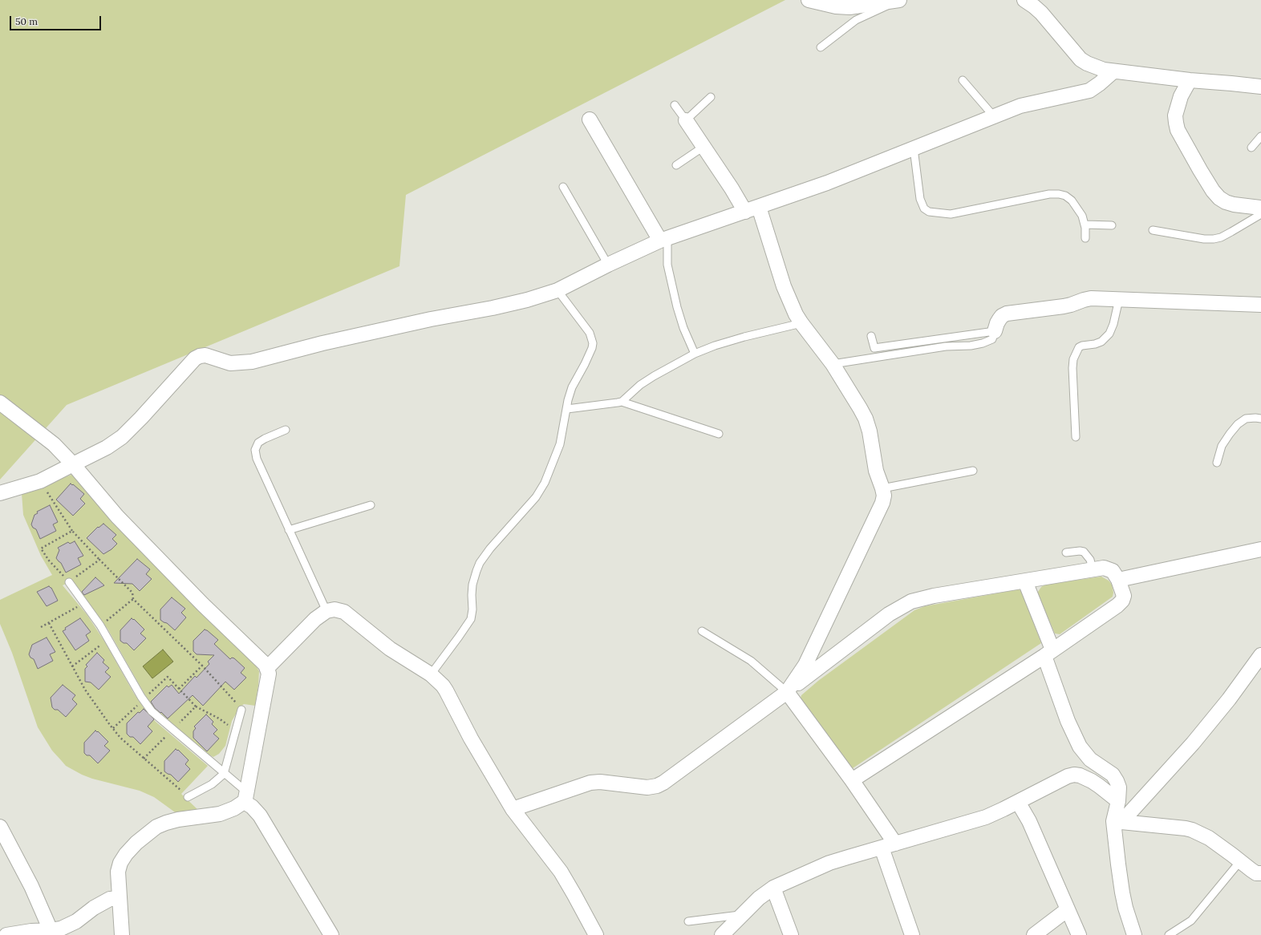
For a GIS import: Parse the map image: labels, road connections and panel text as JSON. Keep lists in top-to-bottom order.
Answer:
{
  "scale_bar": "50 m"
}
